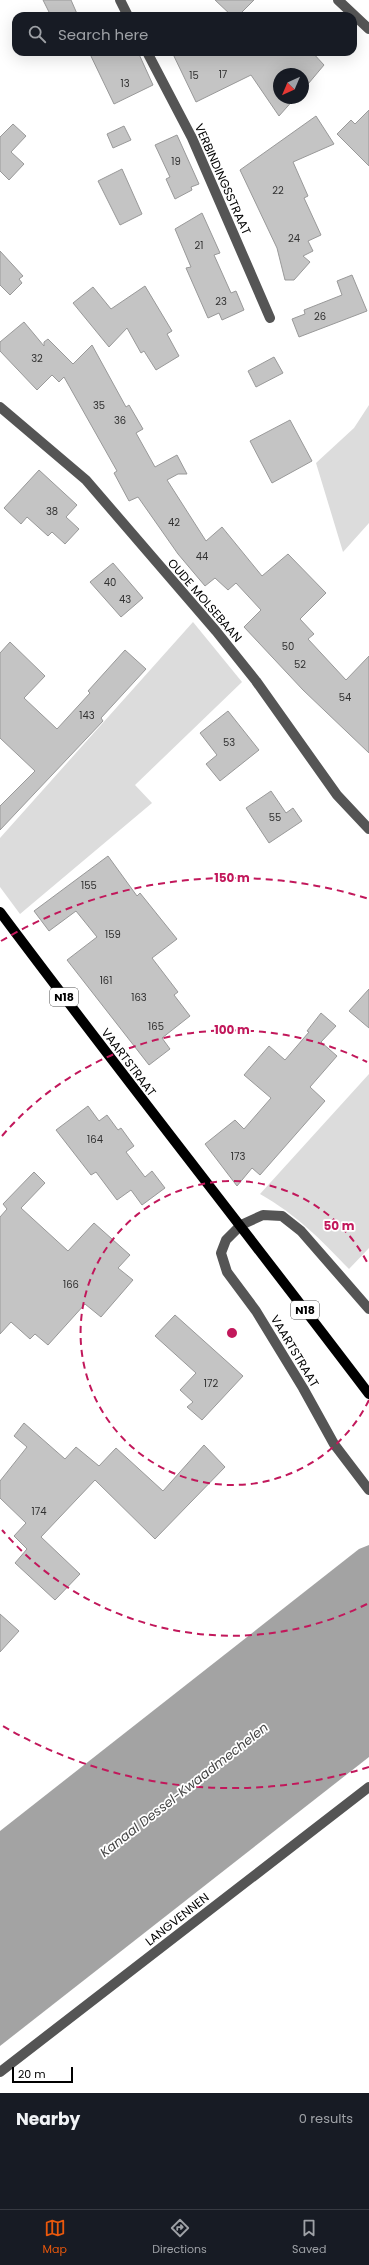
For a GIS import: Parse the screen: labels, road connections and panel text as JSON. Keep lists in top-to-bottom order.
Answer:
{
  "streets": {
    "main road": ["N18", "VAARTSTRAAT"],
    "street": ["VERBINDINGSSTRAAT", "OUDE MOLSEBAAN", "LANGVENNEN"]
  },
  "water": ["Kanaal Dessel-Kwaadmechelen"],
  "house_numbers": [
    "17",
    "15",
    "13",
    "19",
    "22",
    "24",
    "21",
    "23",
    "26",
    "32",
    "35",
    "36",
    "38",
    "42",
    "44",
    "40",
    "43",
    "50",
    "52",
    "54",
    "143",
    "53",
    "55",
    "155",
    "159",
    "161",
    "163",
    "165",
    "164",
    "173",
    "166",
    "172",
    "174"
  ],
  "scale_bar": "20 m",
  "north": "bottom left",
  "page": {
    "search": "Search here",
    "scale": "20 m",
    "heading": ["Nearby", "0 results"],
    "nav": ["Map", "Directions", "Saved"]
  },
  "rings": ["150 m", "100 m", "50 m"]
}
